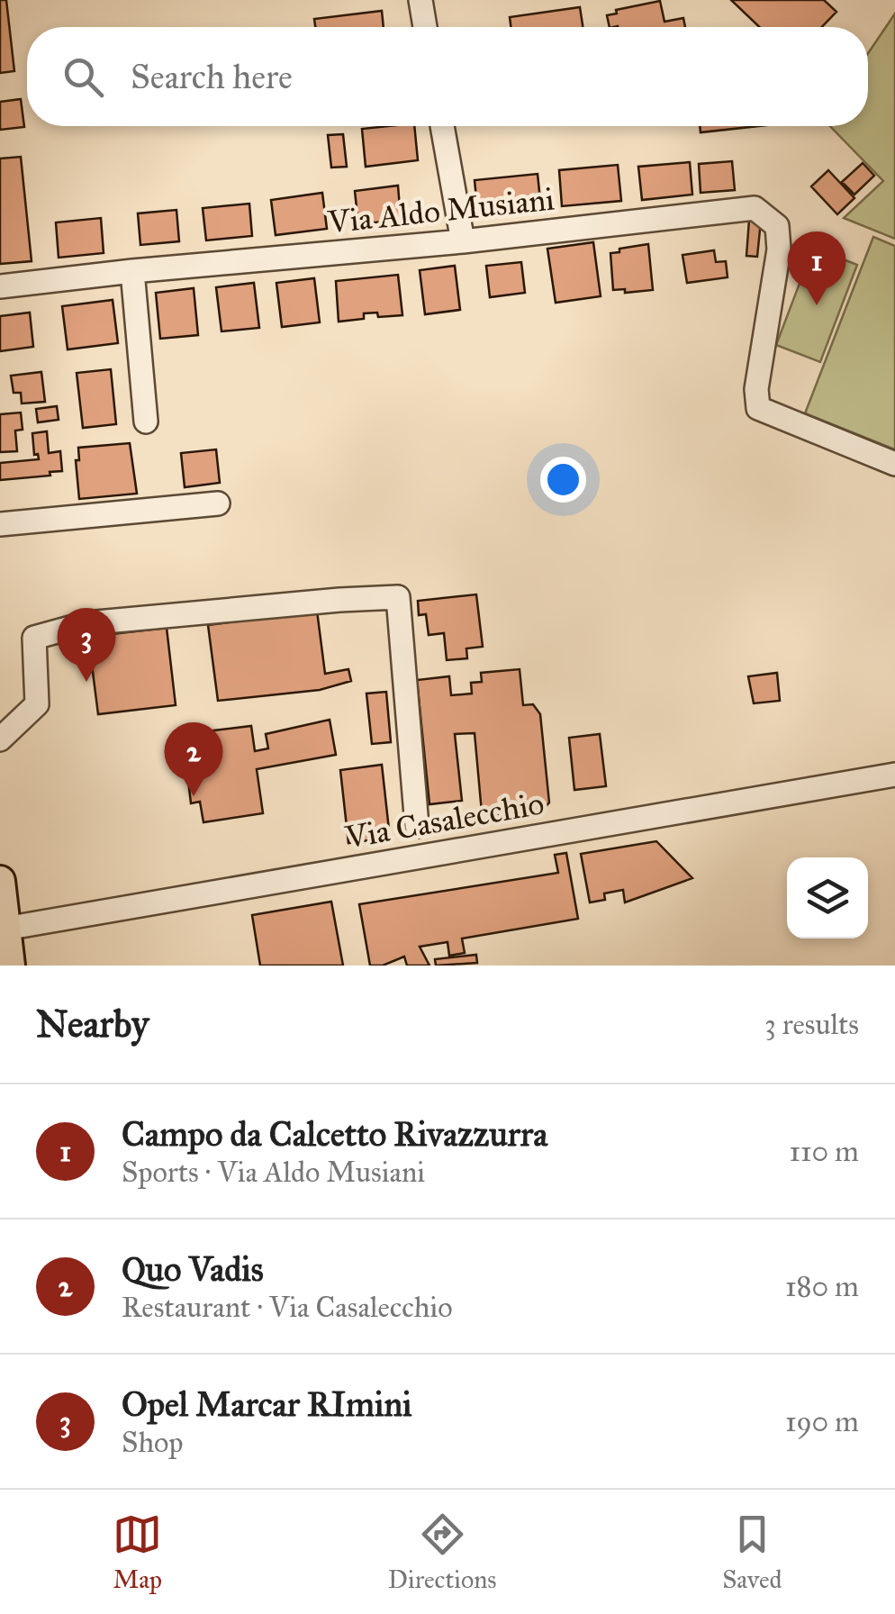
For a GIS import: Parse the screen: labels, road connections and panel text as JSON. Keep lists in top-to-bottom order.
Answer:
{
  "streets": {
    "street": ["Via Aldo Musiani", "Via Casalecchio"]
  },
  "page": {
    "search": "Search here",
    "pins": ["1", "3", "2"],
    "heading": ["Nearby", "3 results"],
    "list": [
      {
        "mark": "1",
        "name": "Campo da Calcetto Rivazzurra",
        "note": "Sports · Via Aldo Musiani",
        "value": "110 m"
      },
      {
        "mark": "2",
        "name": "Quo Vadis",
        "note": "Restaurant · Via Casalecchio",
        "value": "180 m"
      },
      {
        "mark": "3",
        "name": "Opel Marcar RImini",
        "note": "Shop",
        "value": "190 m"
      }
    ],
    "nav": ["Map", "Directions", "Saved"]
  }
}
